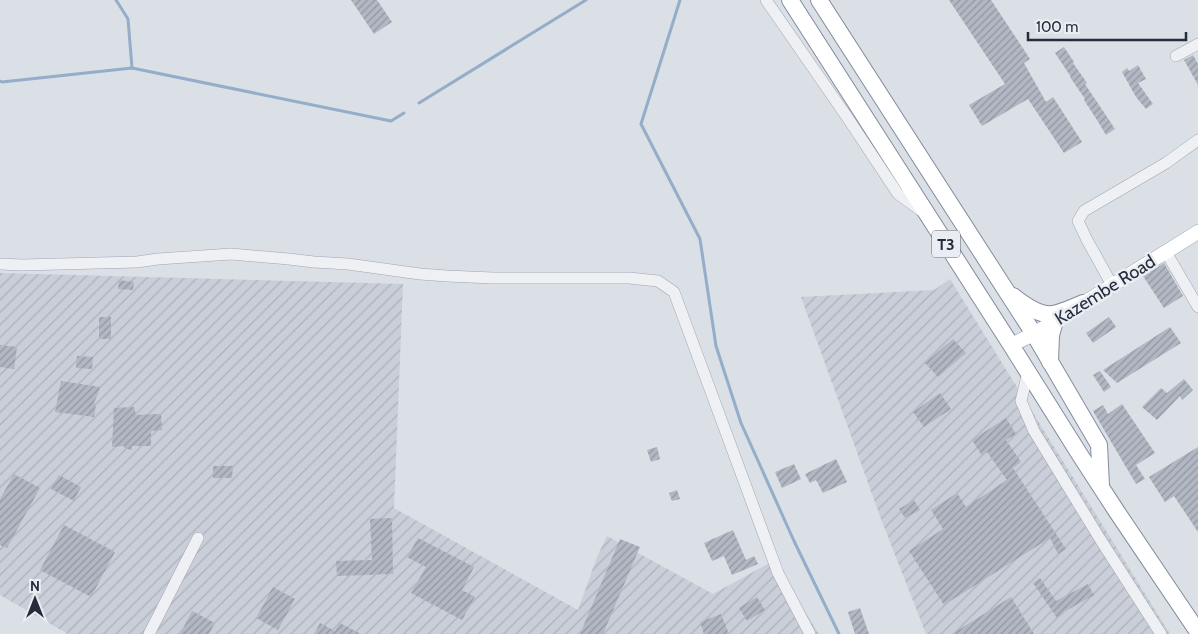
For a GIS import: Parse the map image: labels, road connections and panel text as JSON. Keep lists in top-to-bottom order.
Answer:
{
  "streets": {
    "highway": ["T3"],
    "main road": ["Kazembe Road"]
  },
  "crossings": [
    ["T3", "Kazembe Road"]
  ],
  "scale_bar": "100 m",
  "north": "top"
}
